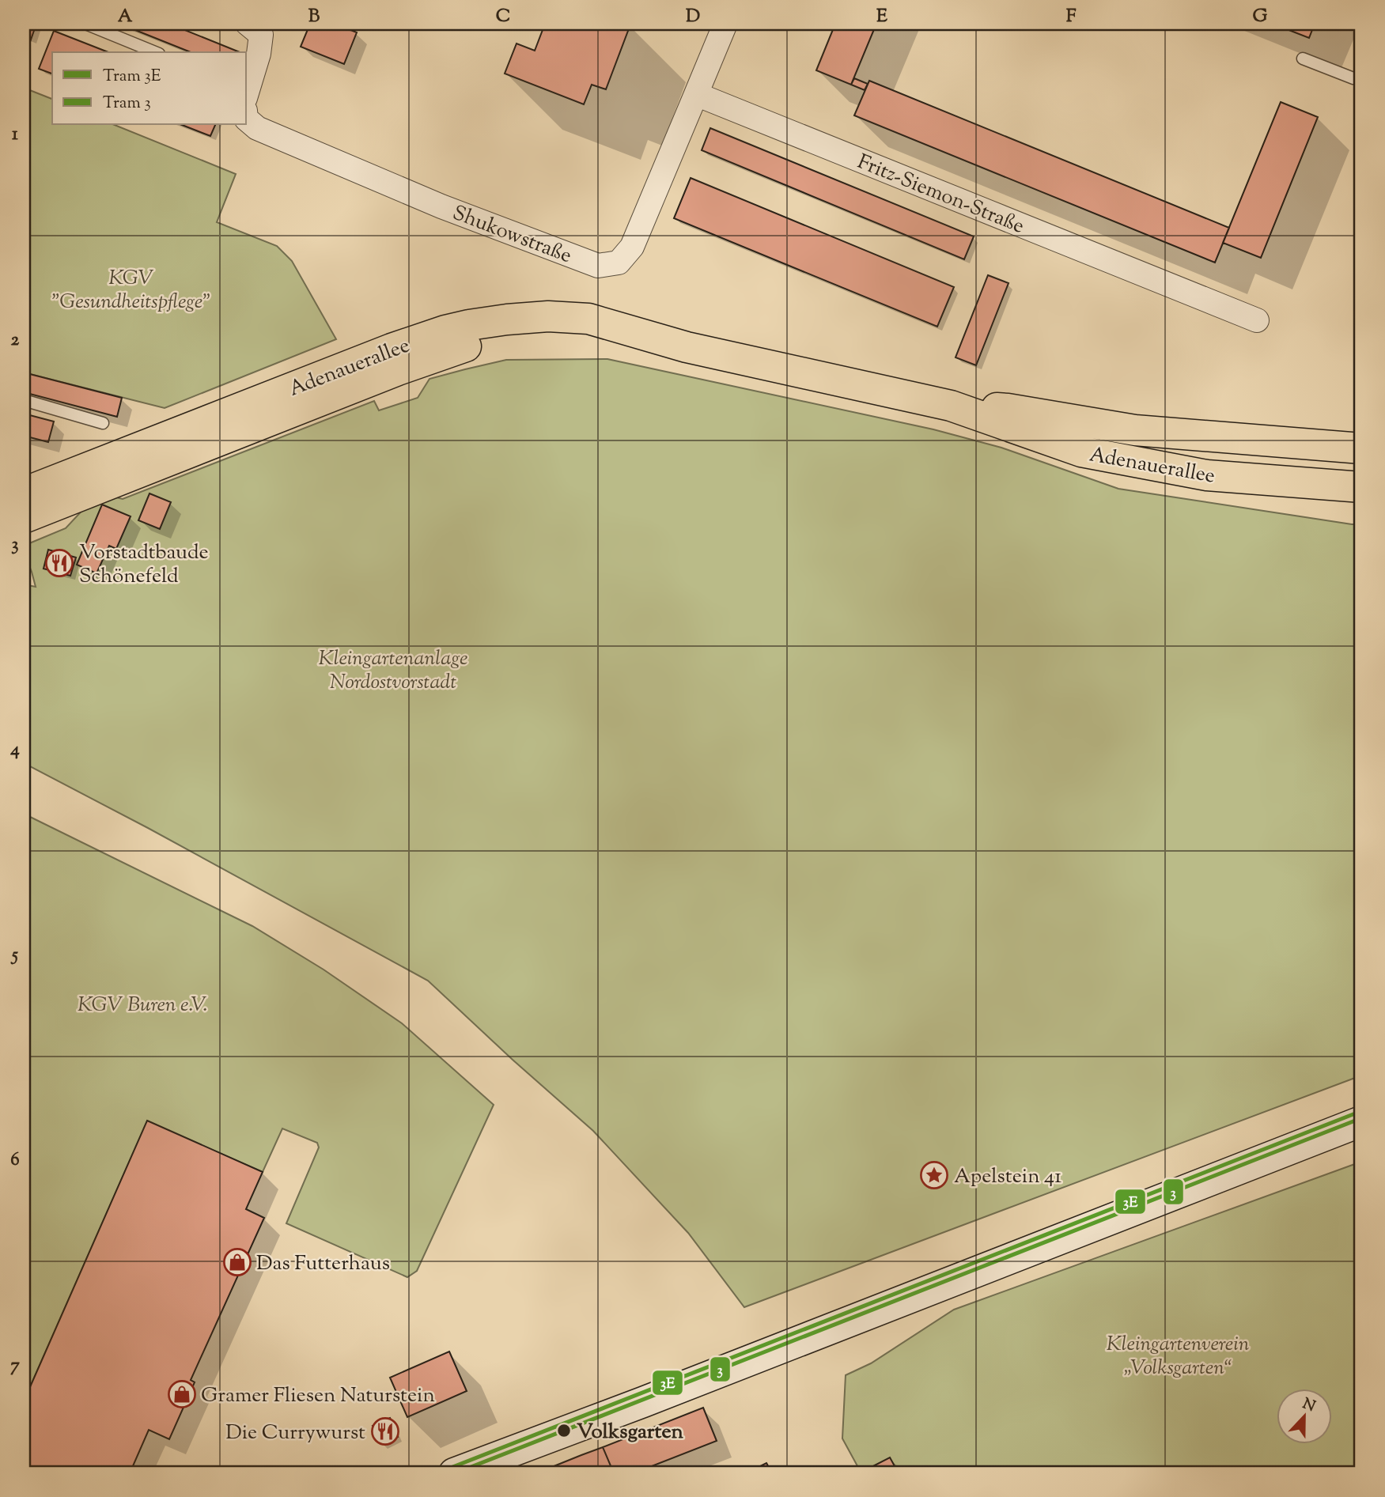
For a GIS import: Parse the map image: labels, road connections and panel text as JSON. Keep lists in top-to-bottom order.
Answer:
{
  "streets": {
    "main road": ["Adenauerallee"],
    "street": ["Fritz-Siemon-Straße", "Shukowstraße"]
  },
  "crossings": [
    ["Fritz-Siemon-Straße", "Shukowstraße"]
  ],
  "parks": [
    "KGV \"Gesundheitspflege\"",
    "Kleingartenanlage Nordostvorstadt",
    "KGV Buren e.V.",
    "Kleingartenverein „Volksgarten“"
  ],
  "places": {
    "restaurant": ["Vorstadtbaude Schönefeld", "Die Currywurst"],
    "place": ["Apelstein 41"],
    "shop": ["Das Futterhaus", "Gramer Fliesen Naturstein"],
    "other": ["Volksgarten"]
  },
  "lines": ["tram line 3E", "tram line 3"],
  "legend": ["Tram 3E", "Tram 3"],
  "north": "top",
  "grid": {
    "columns": [
      "A",
      "B",
      "C",
      "D",
      "E",
      "F",
      "G"
    ],
    "rows": [
      "1",
      "2",
      "3",
      "4",
      "5",
      "6",
      "7"
    ]
  }
}
